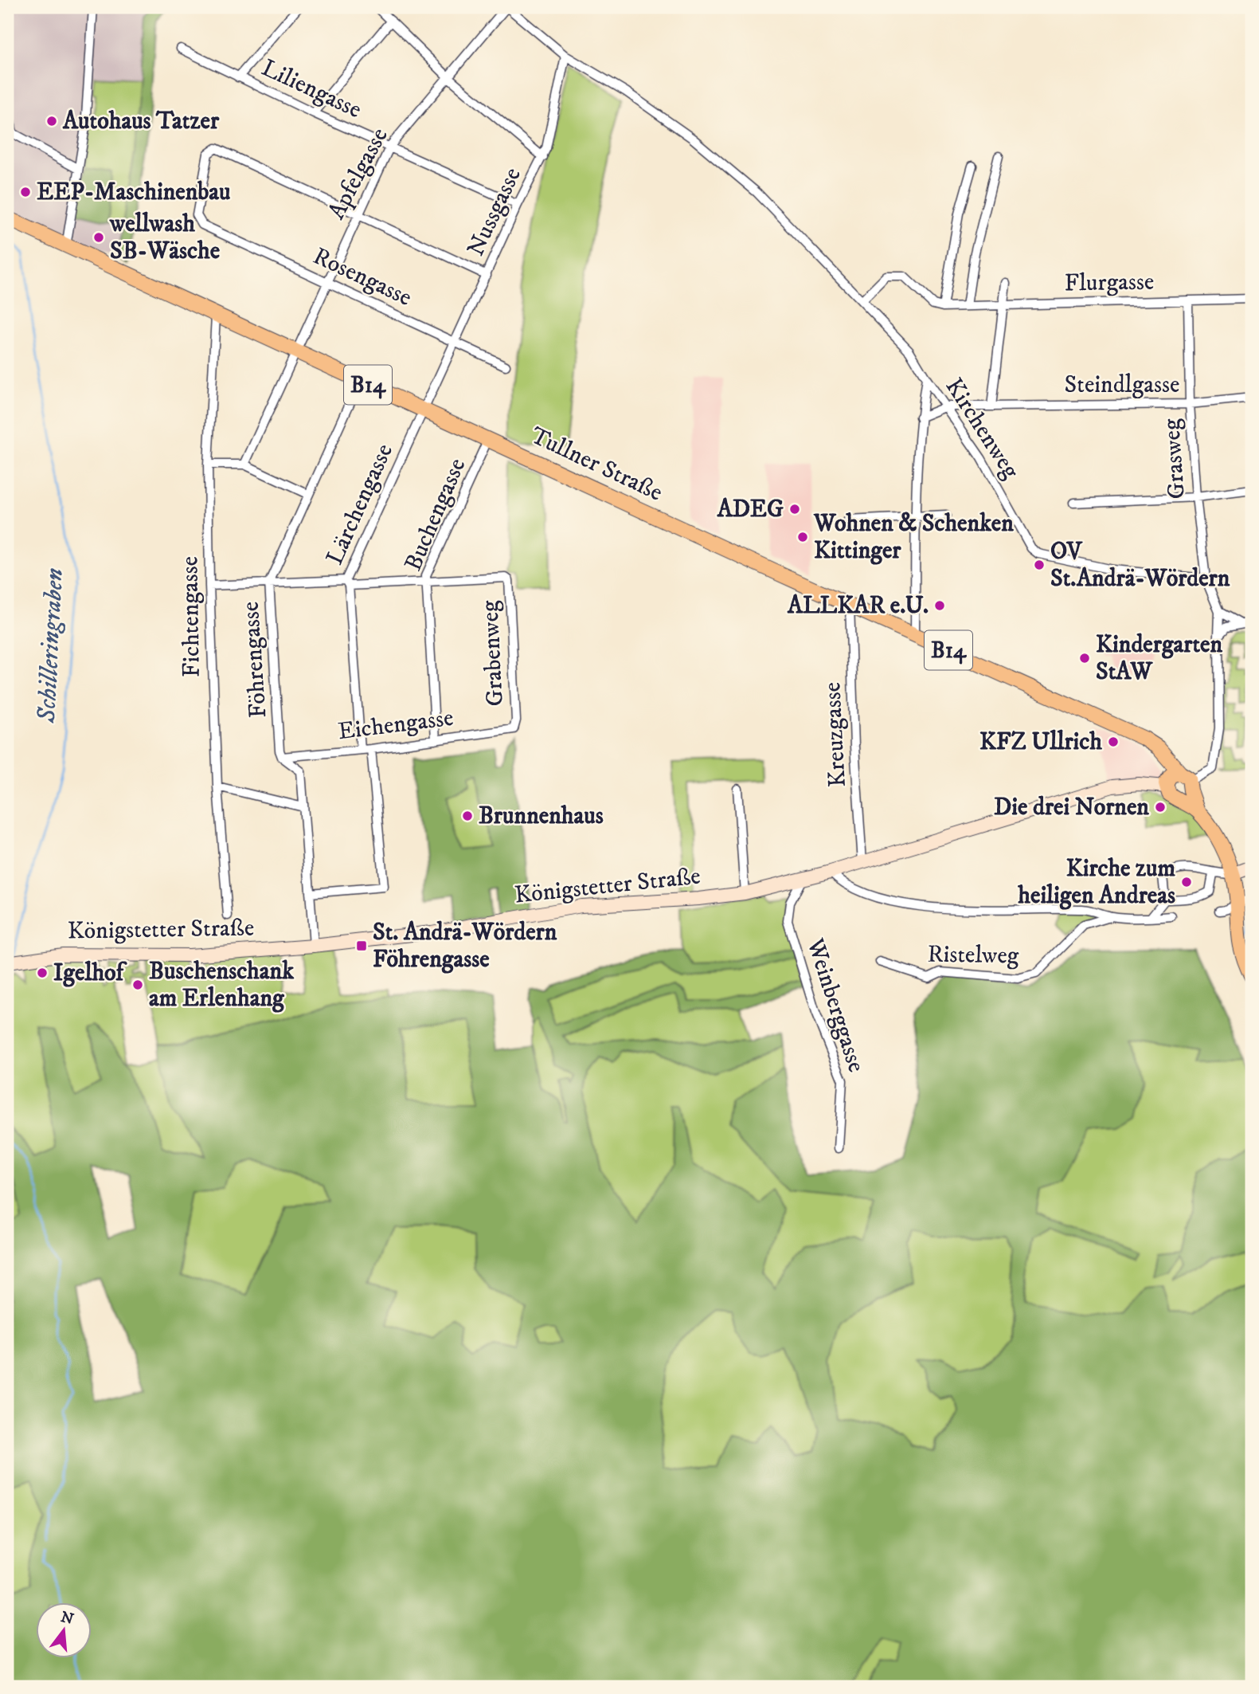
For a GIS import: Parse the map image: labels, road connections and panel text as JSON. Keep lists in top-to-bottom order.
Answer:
{
  "streets": {
    "main road": ["B14", "Tullner Straße", "Königstetter Straße"],
    "street": [
      "Liliengasse",
      "Apfelgasse",
      "Nussgasse",
      "Rosengasse",
      "Flurgasse",
      "Steindlgasse",
      "Kirchenweg",
      "Grasweg",
      "Lärchengasse",
      "Buchengasse",
      "Fichtengasse",
      "Grabenweg",
      "Föhrengasse",
      "Eichengasse",
      "Kreuzgasse",
      "Ristelweg",
      "Weinberggasse"
    ]
  },
  "crossings": [
    ["Liliengasse", "Apfelgasse"],
    ["Liliengasse", "Nussgasse"],
    ["Apfelgasse", "Rosengasse"],
    ["Apfelgasse", "Kirchenweg"],
    ["Apfelgasse", "Tullner Straße"],
    ["Nussgasse", "Rosengasse"],
    ["Nussgasse", "Kirchenweg"],
    ["Nussgasse", "Lärchengasse"],
    ["Flurgasse", "Grasweg"],
    ["B14", "Grasweg"],
    ["B14", "Tullner Straße"],
    ["B14", "Königstetter Straße"],
    ["Steindlgasse", "Kirchenweg"],
    ["Steindlgasse", "Grasweg"],
    ["Kirchenweg", "Grasweg"],
    ["Grasweg", "Tullner Straße"],
    ["Grasweg", "Königstetter Straße"],
    ["Tullner Straße", "Lärchengasse"],
    ["Tullner Straße", "Buchengasse"],
    ["Tullner Straße", "Fichtengasse"],
    ["Tullner Straße", "Föhrengasse"],
    ["Tullner Straße", "Kreuzgasse"],
    ["Tullner Straße", "Königstetter Straße"],
    ["Lärchengasse", "Eichengasse"],
    ["Buchengasse", "Grabenweg"],
    ["Buchengasse", "Eichengasse"],
    ["Grabenweg", "Eichengasse"],
    ["Föhrengasse", "Eichengasse"],
    ["Kreuzgasse", "Königstetter Straße"],
    ["Königstetter Straße", "Weinberggasse"]
  ],
  "water": ["Schilleringraben"],
  "places": {
    "other": [
      "Autohaus Tatzer",
      "EEP-Maschinenbau",
      "wellwash SB-Wäsche",
      "ADEG",
      "Wohnen & Schenken Kittinger",
      "OV St.Andrä-Wördern",
      "ALLKAR e.U.",
      "Kindergarten StAW",
      "KFZ Ullrich",
      "Die drei Nornen",
      "Brunnenhaus",
      "Kirche zum heiligen Andreas",
      "Igelhof",
      "Buschenschank am Erlenhang"
    ],
    "transit": ["St. Andrä-Wördern Föhrengasse"]
  },
  "north": "top"
}
